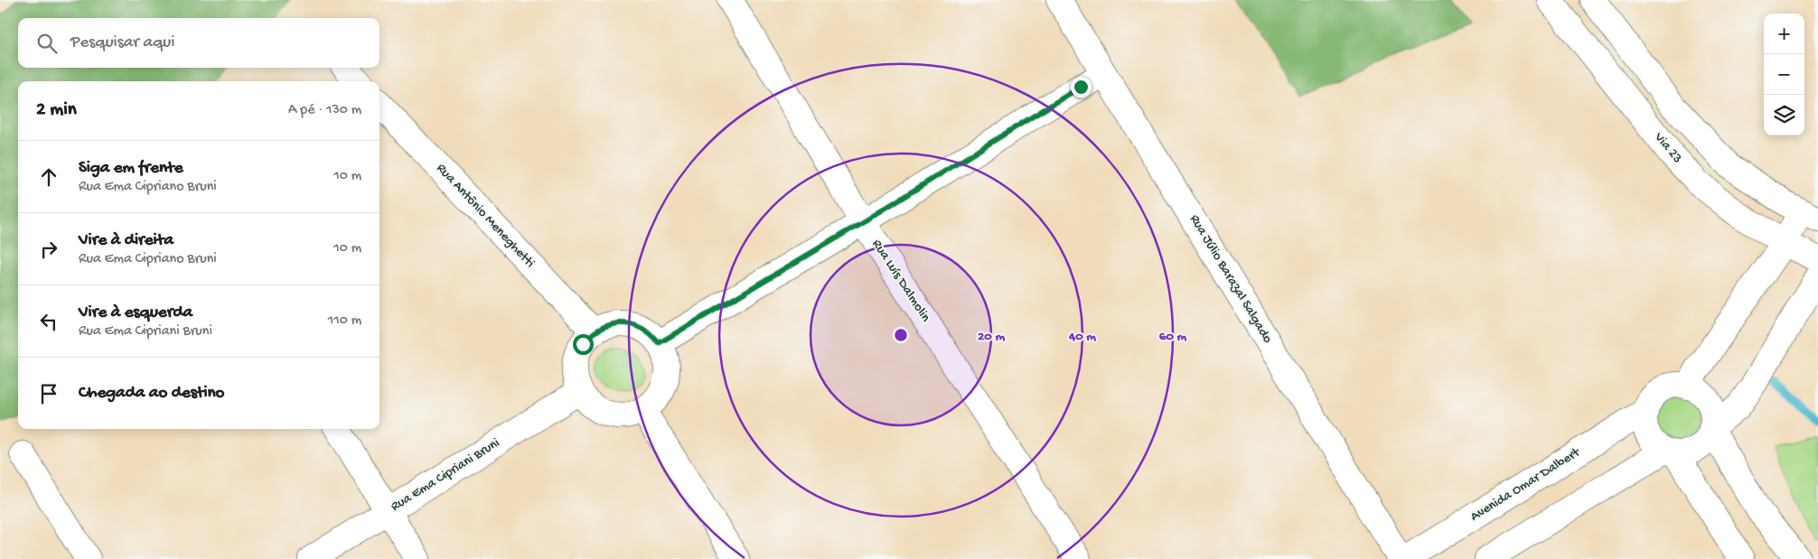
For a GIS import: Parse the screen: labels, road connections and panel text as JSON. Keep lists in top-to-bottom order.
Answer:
{
  "streets": {
    "street": [
      "Via 23",
      "Rua Antônio Meneghetti",
      "Rua Júlio Barazal Salgado",
      "Rua Luís Dalmolin",
      "Rua Ema Cipriani Bruni",
      "Avenida Omar Dalbert"
    ]
  },
  "crossings": [
    ["Rua Antônio Meneghetti", "Rua Ema Cipriani Bruni"]
  ],
  "page": {
    "map_buttons": ["+", "−"],
    "search": "Pesquisar aqui",
    "heading": ["2 min", "A pé · 130 m"],
    "list": [
      ["Siga em frente", "Rua Ema Cipriano Bruni", "10 m"],
      ["Vire à direita", "Rua Ema Cipriano Bruni", "10 m"],
      ["Vire à esquerda", "Rua Ema Cipriani Bruni", "110 m"],
      "Chegada ao destino"
    ]
  },
  "rings": ["20 m", "40 m", "60 m"]
}
